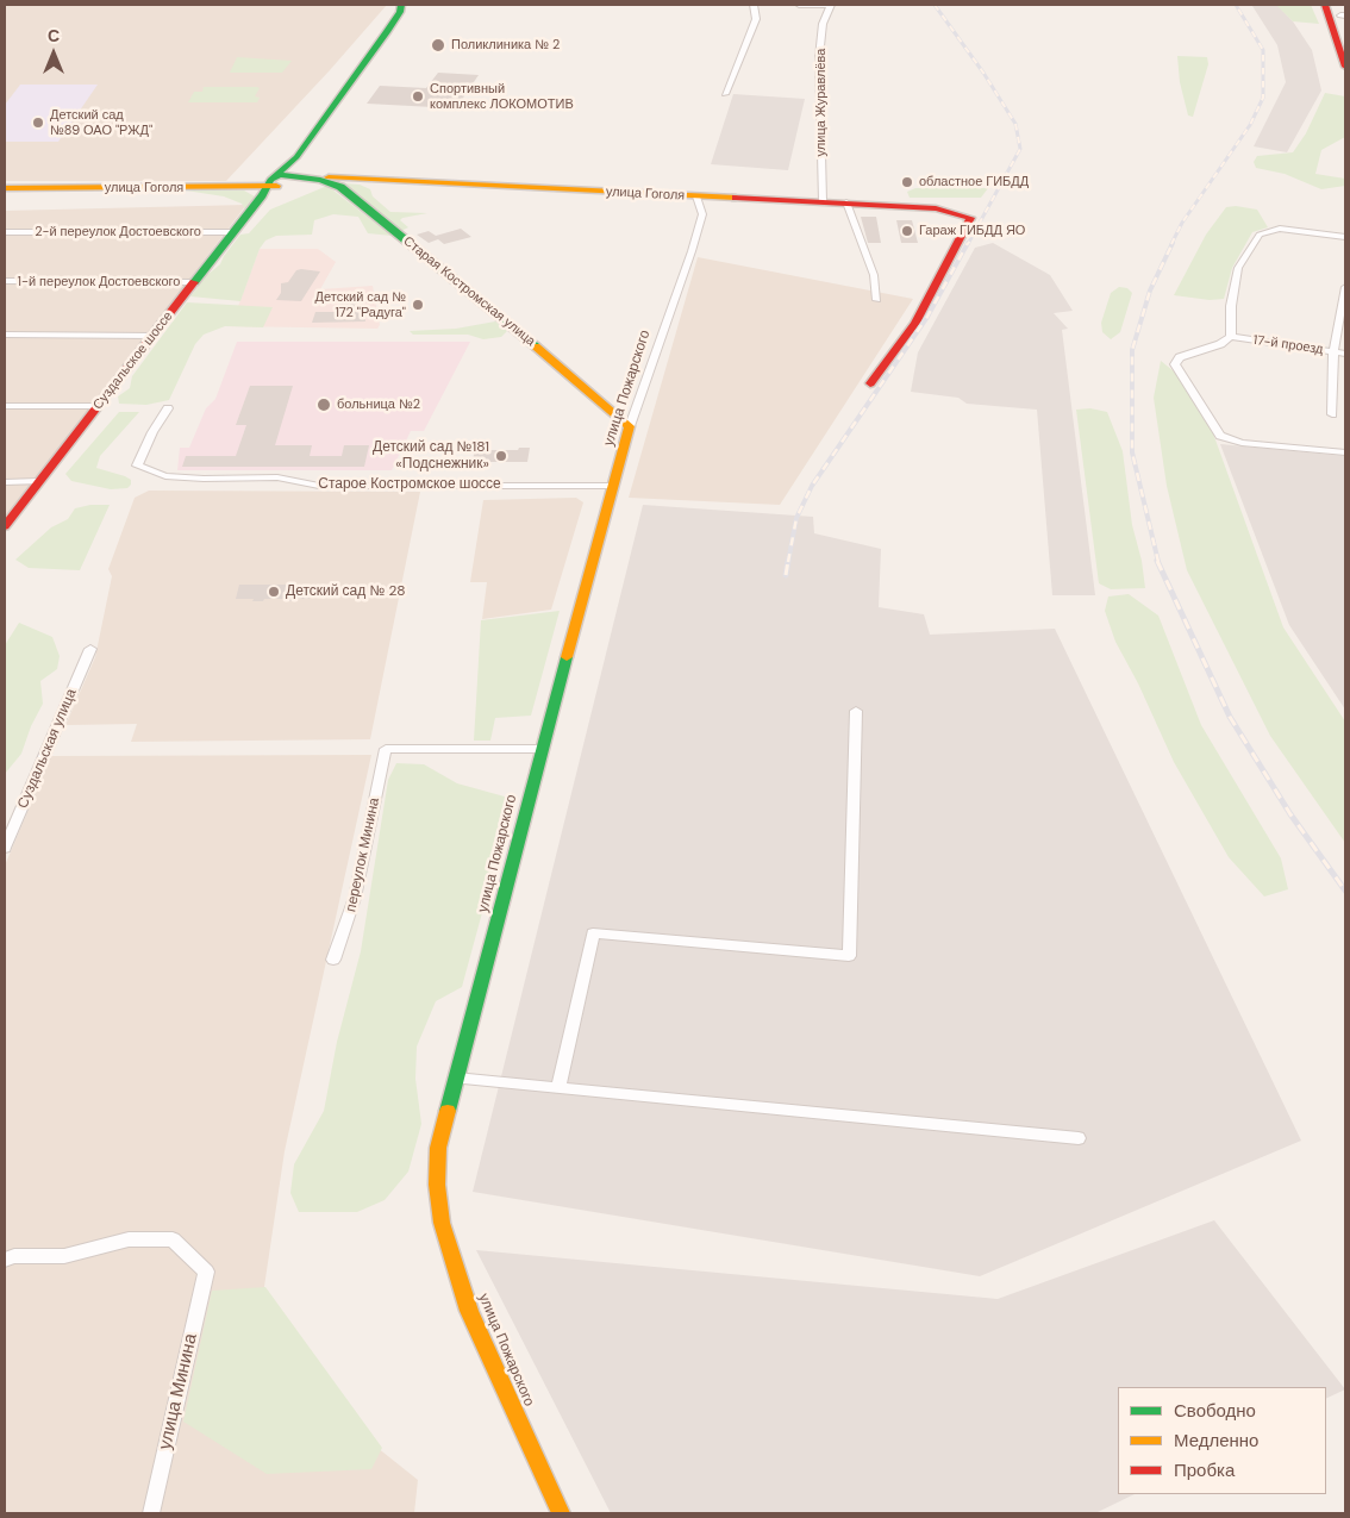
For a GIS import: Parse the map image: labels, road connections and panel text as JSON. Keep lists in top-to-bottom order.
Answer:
{
  "streets": {
    "street": [
      "улица Журавлёва",
      "улица Гоголя",
      "2-й переулок Достоевского",
      "1-й переулок Достоевского",
      "Старая Костромская улица",
      "17-й проезд",
      "Суздальское шоссе",
      "улица Пожарского",
      "Старое Костромское шоссе",
      "Суздальская улица",
      "переулок Минина",
      "улица Минина"
    ]
  },
  "crossings": [
    ["улица Журавлёва", "улица Гоголя"],
    ["улица Гоголя", "Старая Костромская улица"],
    ["улица Гоголя", "Суздальское шоссе"],
    ["улица Гоголя", "улица Пожарского"],
    ["2-й переулок Достоевского", "Суздальское шоссе"],
    ["1-й переулок Достоевского", "Суздальское шоссе"],
    ["Старая Костромская улица", "улица Пожарского"],
    ["улица Пожарского", "Старое Костромское шоссе"],
    ["улица Пожарского", "переулок Минина"]
  ],
  "places": [
    "Поликлиника № 2",
    "Спортивный комплекс ЛОКОМОТИВ",
    "Детский сад №89 ОАО \"РЖД\"",
    "областное ГИБДД",
    "Гараж ГИБДД ЯО",
    "Детский сад № 172 \"Радуга\"",
    "больница №2",
    "Детский сад №181 «Подснежник»",
    "Детский сад № 28"
  ],
  "legend": ["Свободно", "Медленно", "Пробка"],
  "north": "top"
}
